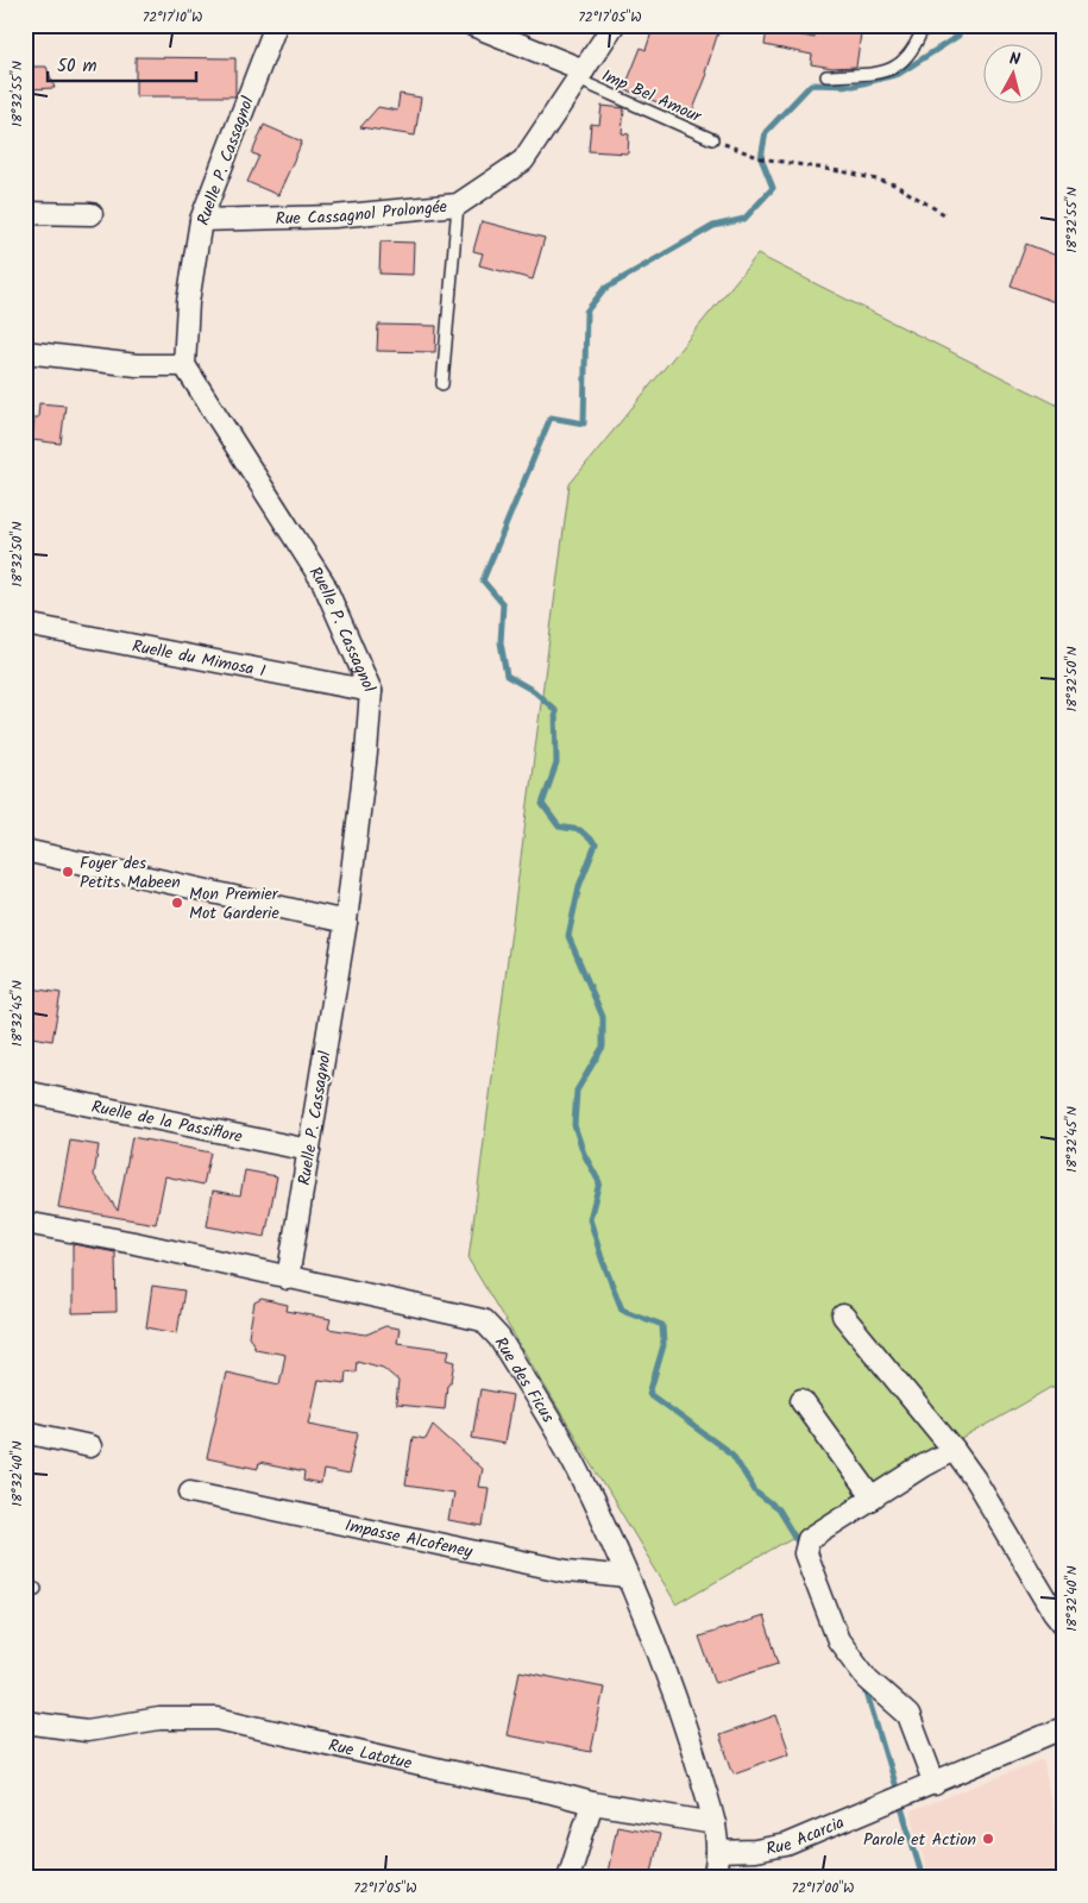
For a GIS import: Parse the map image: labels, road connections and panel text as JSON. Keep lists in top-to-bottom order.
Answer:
{
  "streets": {
    "street": [
      "Ruelle P. Cassagnol",
      "Rue Cassagnol Prolongée",
      "Ruelle du Mimosa I",
      "Ruelle de la Passiflore",
      "Rue des Ficus",
      "Impasse Alcofeney",
      "Rue Latotue",
      "Rue Acarcia"
    ],
    "lane": ["Imp Bel Amour"]
  },
  "crossings": [
    ["Imp Bel Amour", "Rue Cassagnol Prolongée"],
    ["Ruelle P. Cassagnol", "Rue Cassagnol Prolongée"],
    ["Ruelle P. Cassagnol", "Ruelle du Mimosa I"],
    ["Ruelle P. Cassagnol", "Ruelle de la Passiflore"],
    ["Ruelle P. Cassagnol", "Rue des Ficus"],
    ["Rue des Ficus", "Impasse Alcofeney"],
    ["Rue des Ficus", "Rue Latotue"],
    ["Rue des Ficus", "Rue Acarcia"]
  ],
  "places": ["Foyer des Petits Mabeen", "Mon Premier Mot Garderie", "Parole et Action"],
  "scale_bar": "50 m",
  "north": "top",
  "coordinates": [
    "72°17'10\"W",
    "72°17'05\"W",
    "18°32'55\"N",
    "18°32'50\"N",
    "18°32'45\"N",
    "18°32'40\"N",
    "72°17'00\"W"
  ]
}
